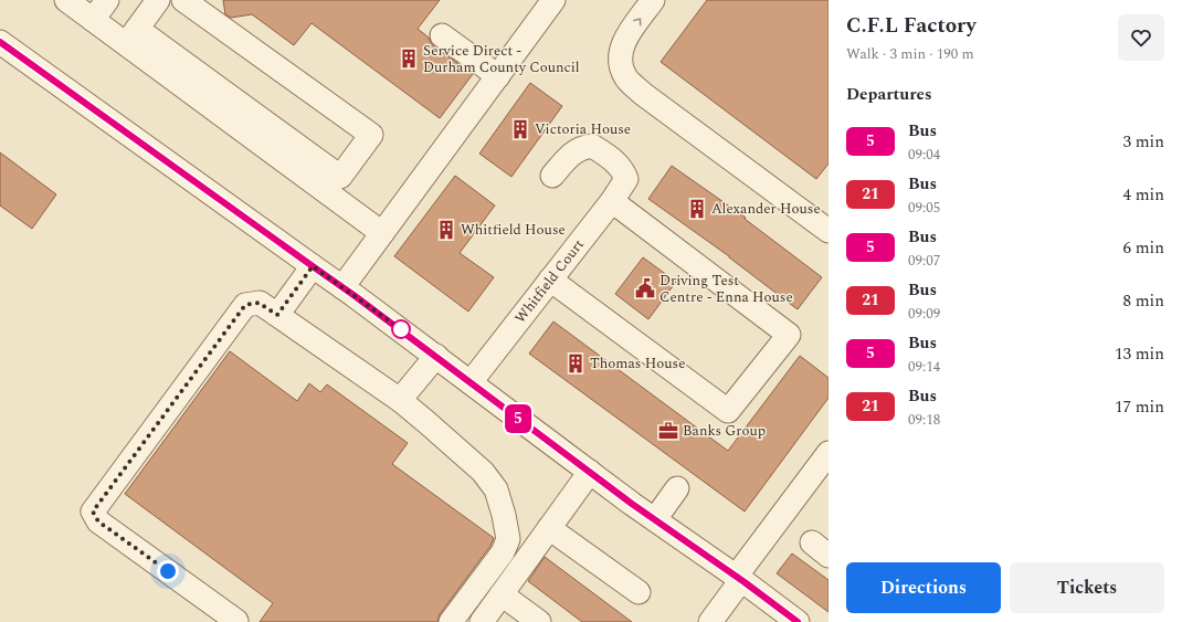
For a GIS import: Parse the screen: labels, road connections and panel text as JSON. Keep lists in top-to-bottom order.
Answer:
{
  "streets": {
    "street": ["Whitfield Court"]
  },
  "places": {
    "building": [
      "Service Direct - Durham County Council",
      "Victoria House",
      "Alexander House",
      "Whitfield House",
      "Thomas House"
    ],
    "public building": ["Driving Test Centre - Enna House"],
    "office": ["Banks Group"]
  },
  "lines": ["bus line 5"],
  "page": {
    "on_map": "5",
    "heading": [
      ["C.F.L Factory", "Walk · 3 min · 190 m"],
      "Departures"
    ],
    "list": [
      {
        "mark": "5",
        "name": "Bus",
        "note": "09:04",
        "value": "3 min"
      },
      {
        "mark": "21",
        "name": "Bus",
        "note": "09:05",
        "value": "4 min"
      },
      {
        "mark": "5",
        "name": "Bus",
        "note": "09:07",
        "value": "6 min"
      },
      {
        "mark": "21",
        "name": "Bus",
        "note": "09:09",
        "value": "8 min"
      },
      {
        "mark": "5",
        "name": "Bus",
        "note": "09:14",
        "value": "13 min"
      },
      {
        "mark": "21",
        "name": "Bus",
        "note": "09:18",
        "value": "17 min"
      }
    ],
    "buttons": ["Directions", "Tickets"]
  }
}
